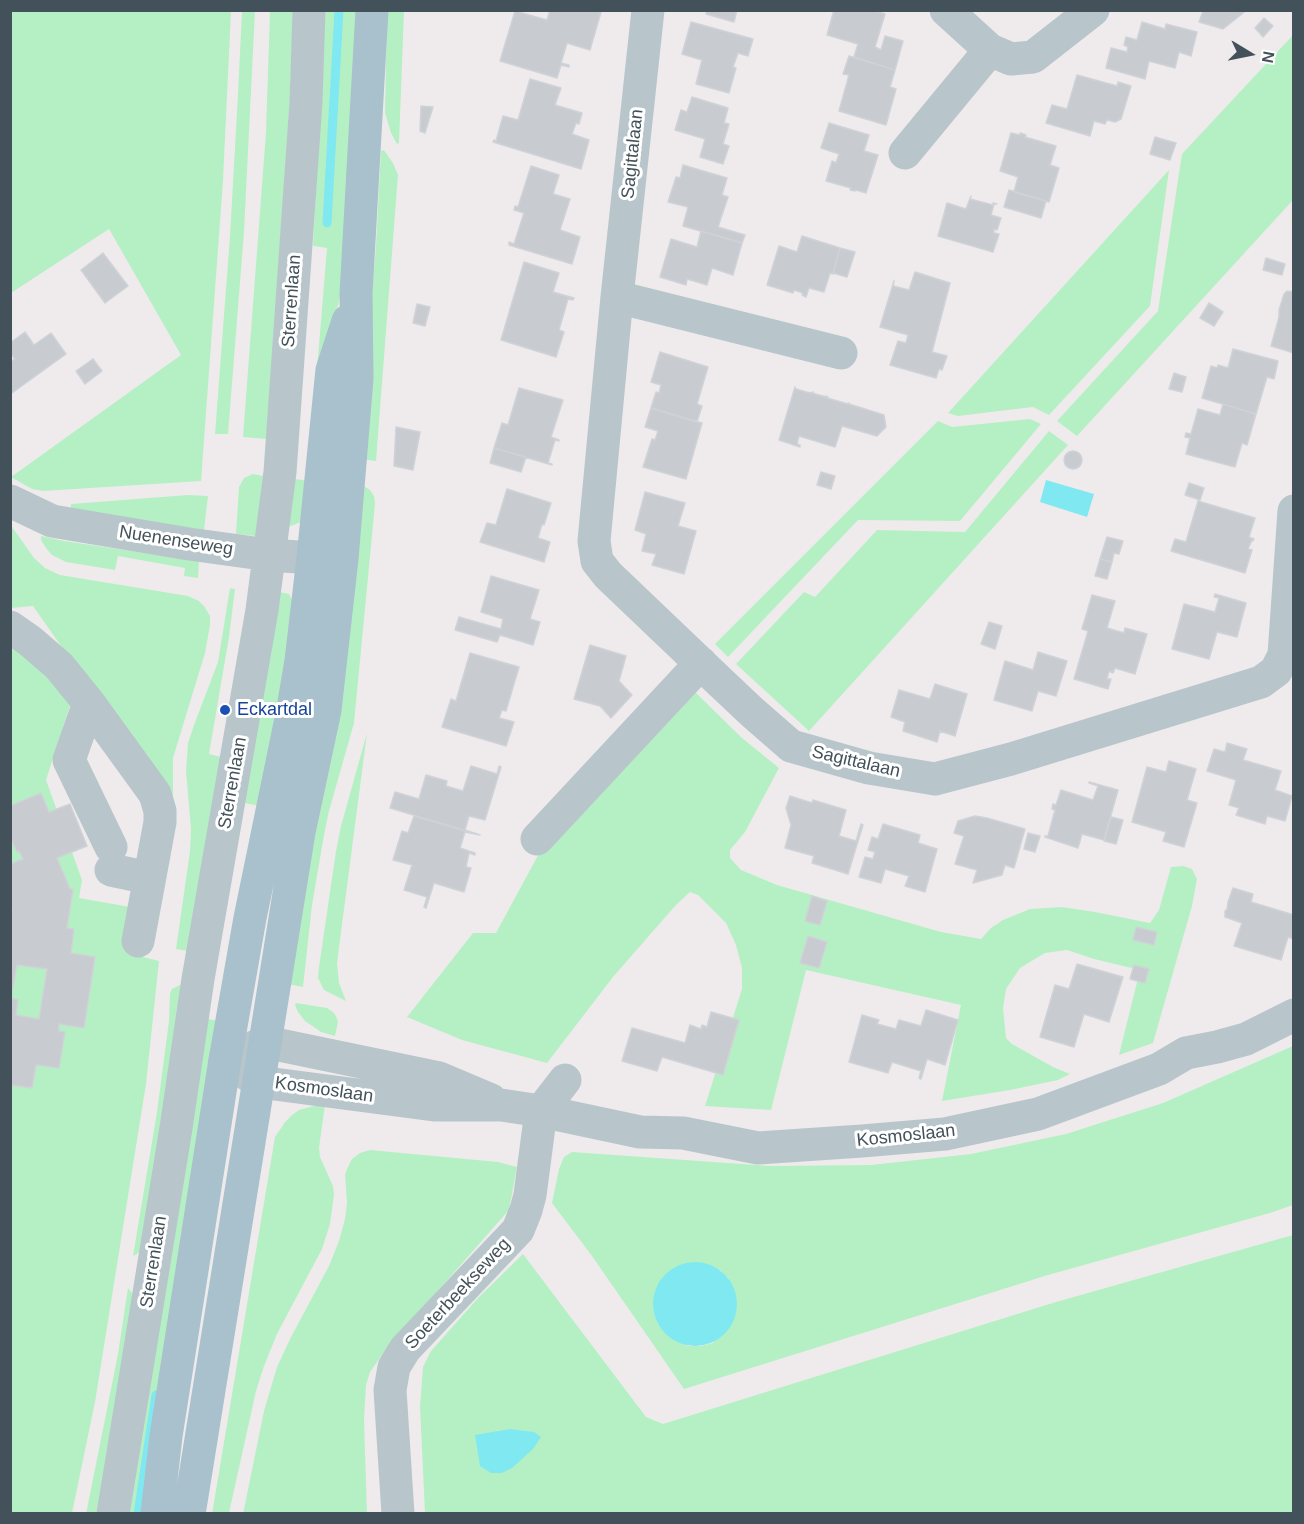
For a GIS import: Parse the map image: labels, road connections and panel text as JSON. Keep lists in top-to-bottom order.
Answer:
{
  "streets": {
    "street": [
      "Sagittalaan",
      "Sterrenlaan",
      "Nuenenseweg",
      "Kosmoslaan",
      "Soeterbeekseweg"
    ]
  },
  "crossings": [
    ["Sterrenlaan", "Nuenenseweg"],
    ["Kosmoslaan", "Soeterbeekseweg"]
  ],
  "places": ["Eckartdal"],
  "north": "right"
}
